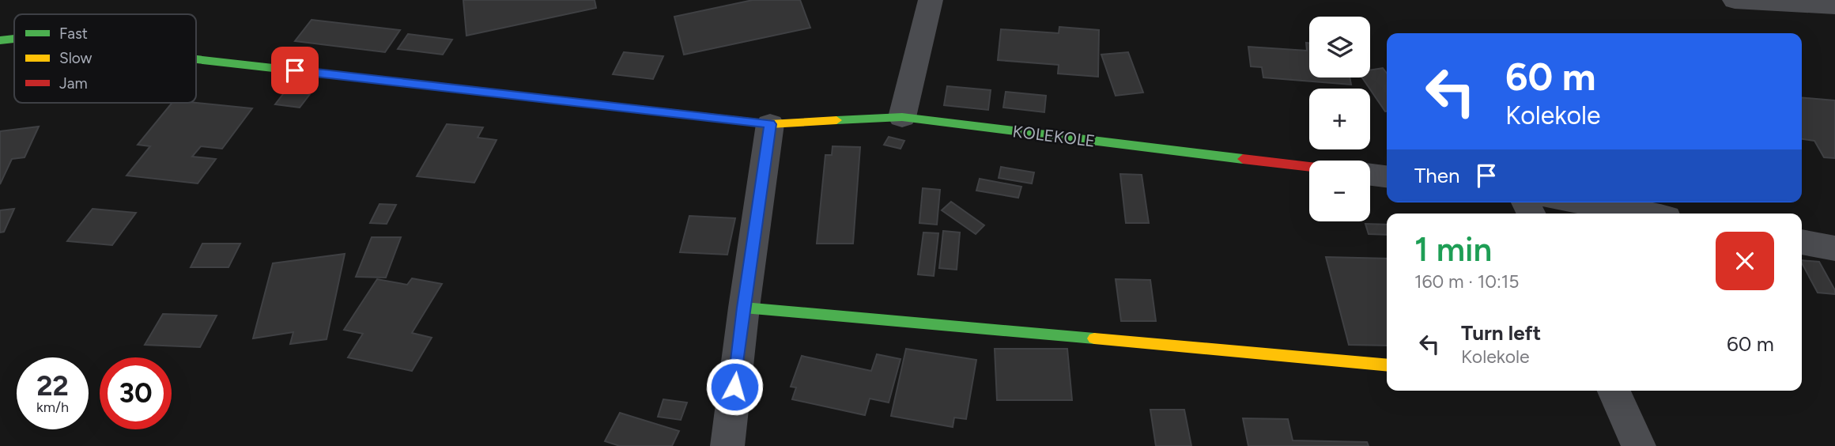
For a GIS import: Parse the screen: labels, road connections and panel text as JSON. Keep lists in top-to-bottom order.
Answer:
{
  "streets": {
    "street": ["KOLEKOLE"]
  },
  "legend": ["Fast", "Slow", "Jam"],
  "page": {
    "map_buttons": ["+", "−"],
    "turn": ["60 m", "Kolekole"],
    "then": "Then",
    "heading": ["1 min", "160 m · 10:15"],
    "list": [
      {
        "name": "Turn left",
        "note": "Kolekole",
        "value": "60 m"
      }
    ],
    "speed": "22 km/h",
    "limit": "30"
  }
}
